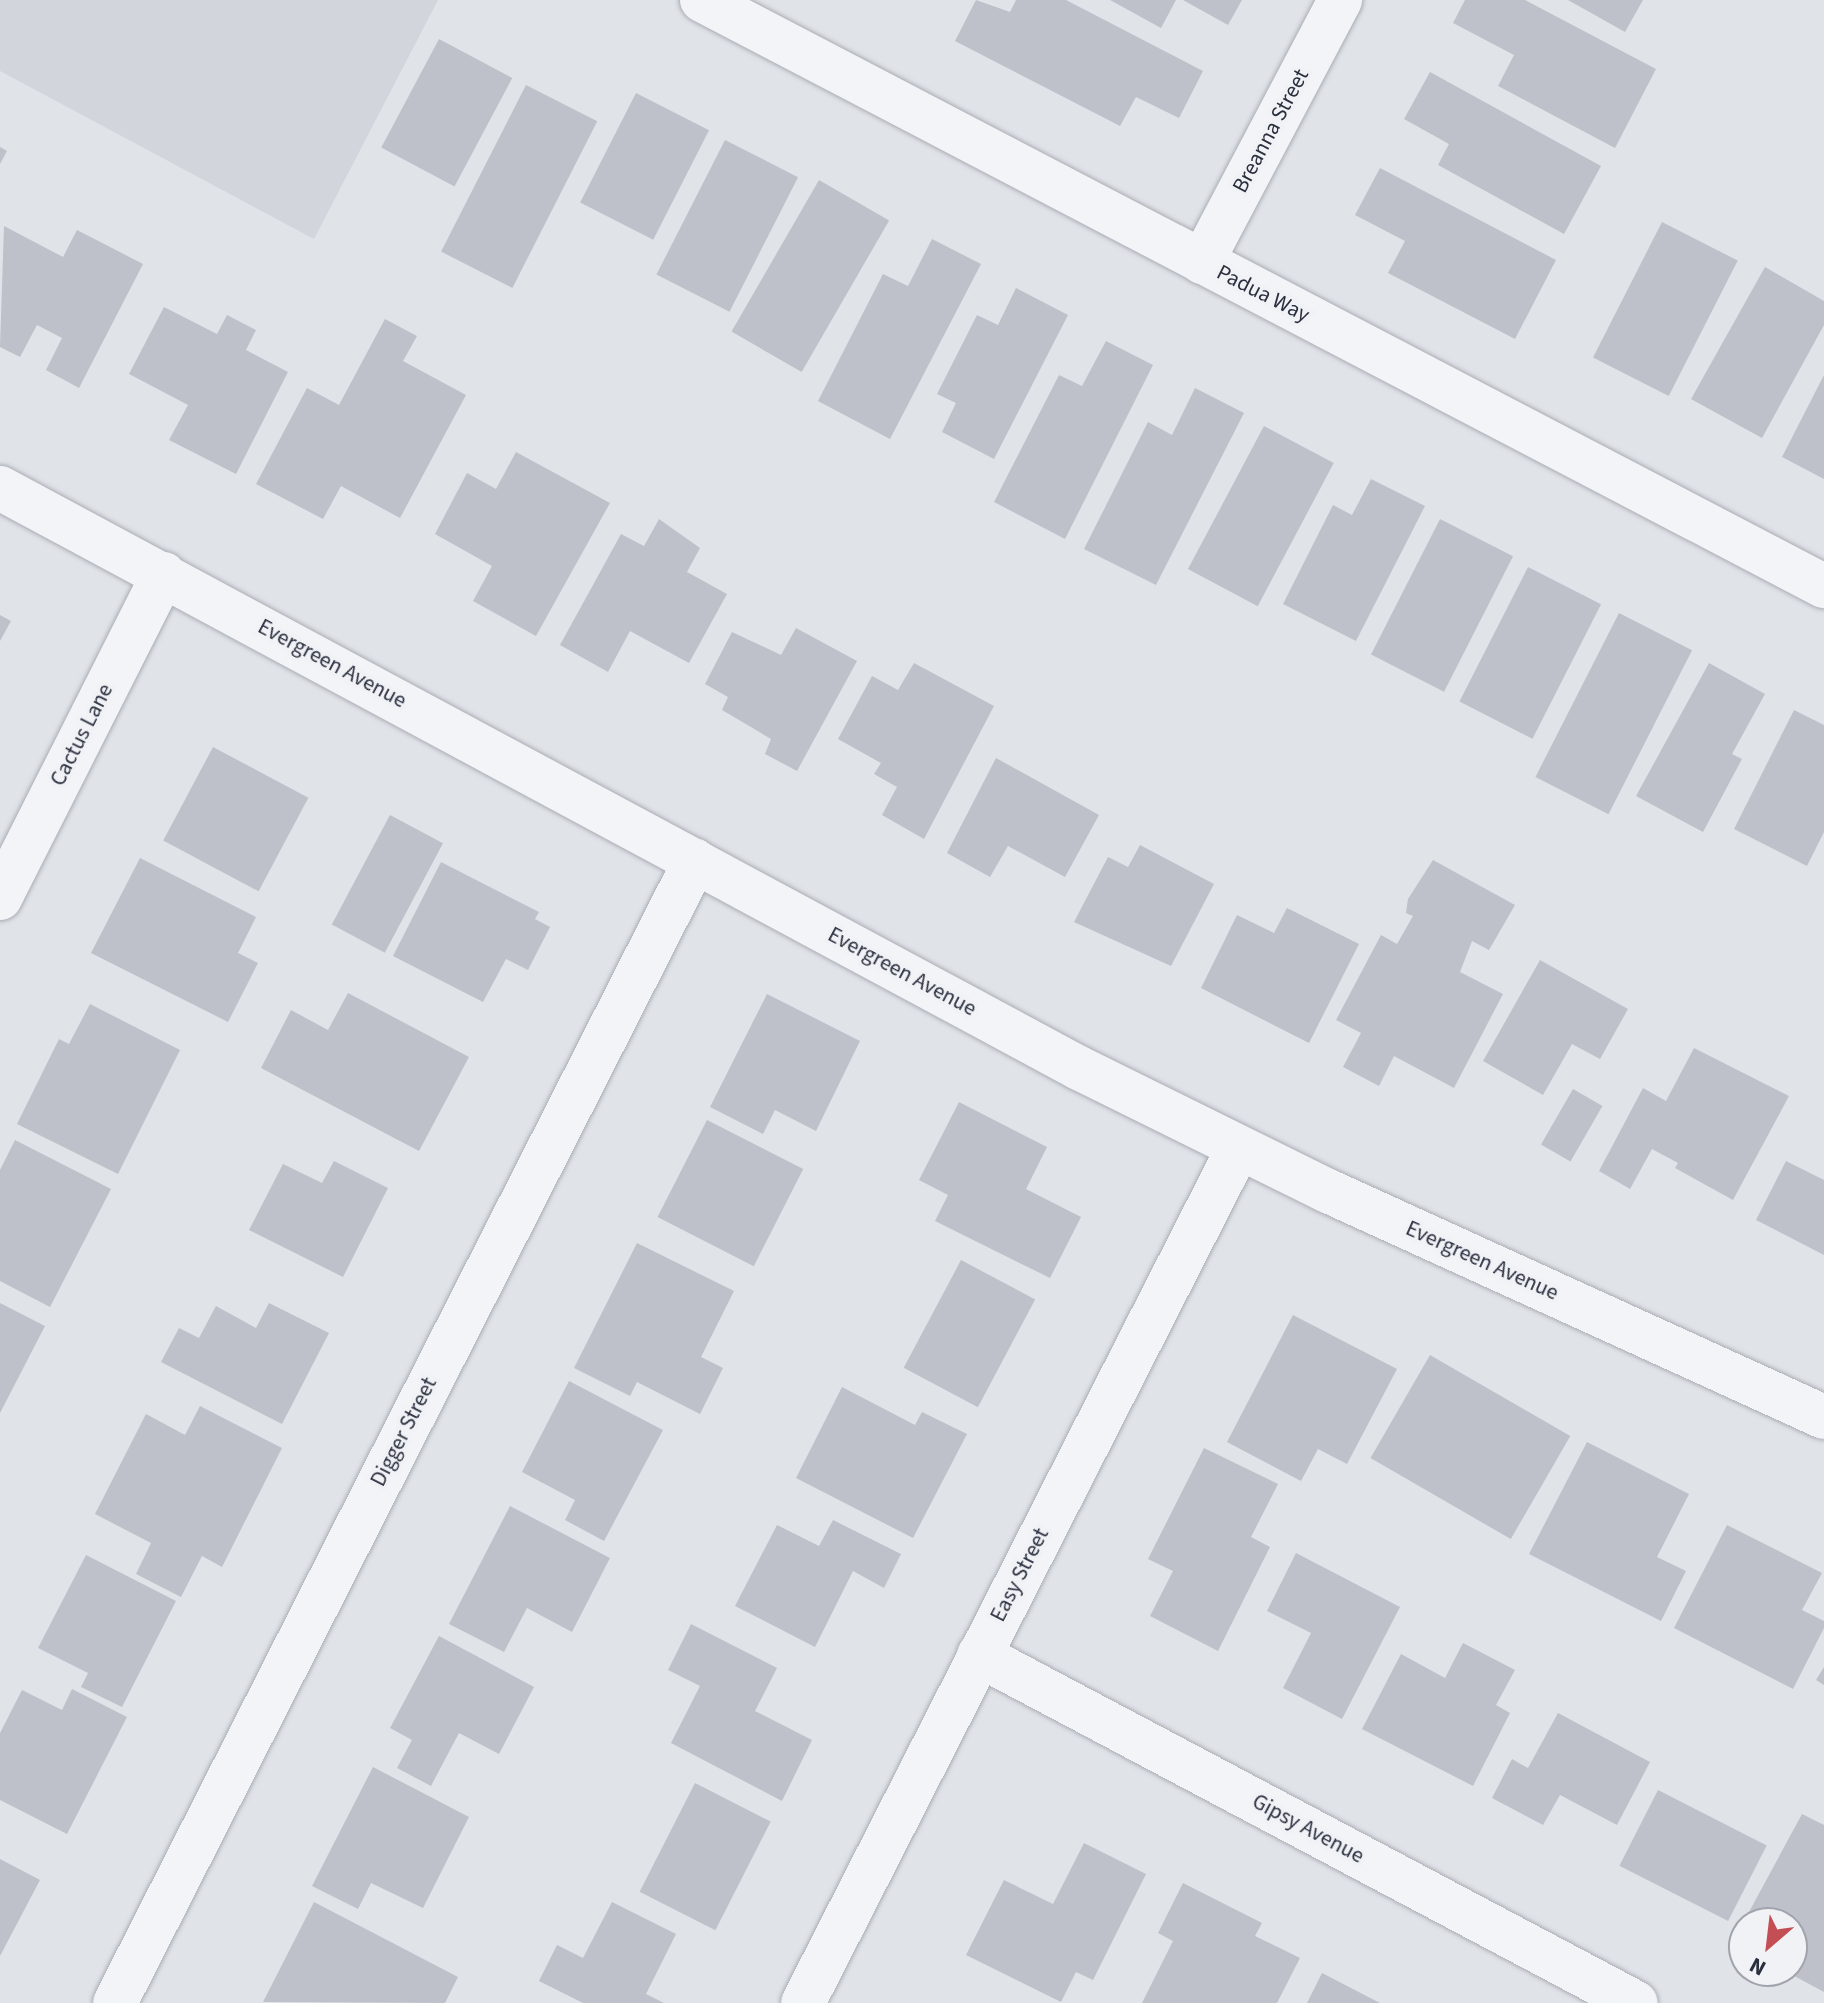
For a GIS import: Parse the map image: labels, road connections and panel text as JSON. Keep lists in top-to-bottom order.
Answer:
{
  "streets": {
    "street": [
      "Breanna Street",
      "Padua Way",
      "Evergreen Avenue",
      "Cactus Lane",
      "Digger Street",
      "Easy Street",
      "Gipsy Avenue"
    ]
  },
  "crossings": [
    ["Breanna Street", "Padua Way"],
    ["Evergreen Avenue", "Cactus Lane"],
    ["Evergreen Avenue", "Digger Street"],
    ["Evergreen Avenue", "Easy Street"],
    ["Easy Street", "Gipsy Avenue"]
  ],
  "north": "bottom left"
}
